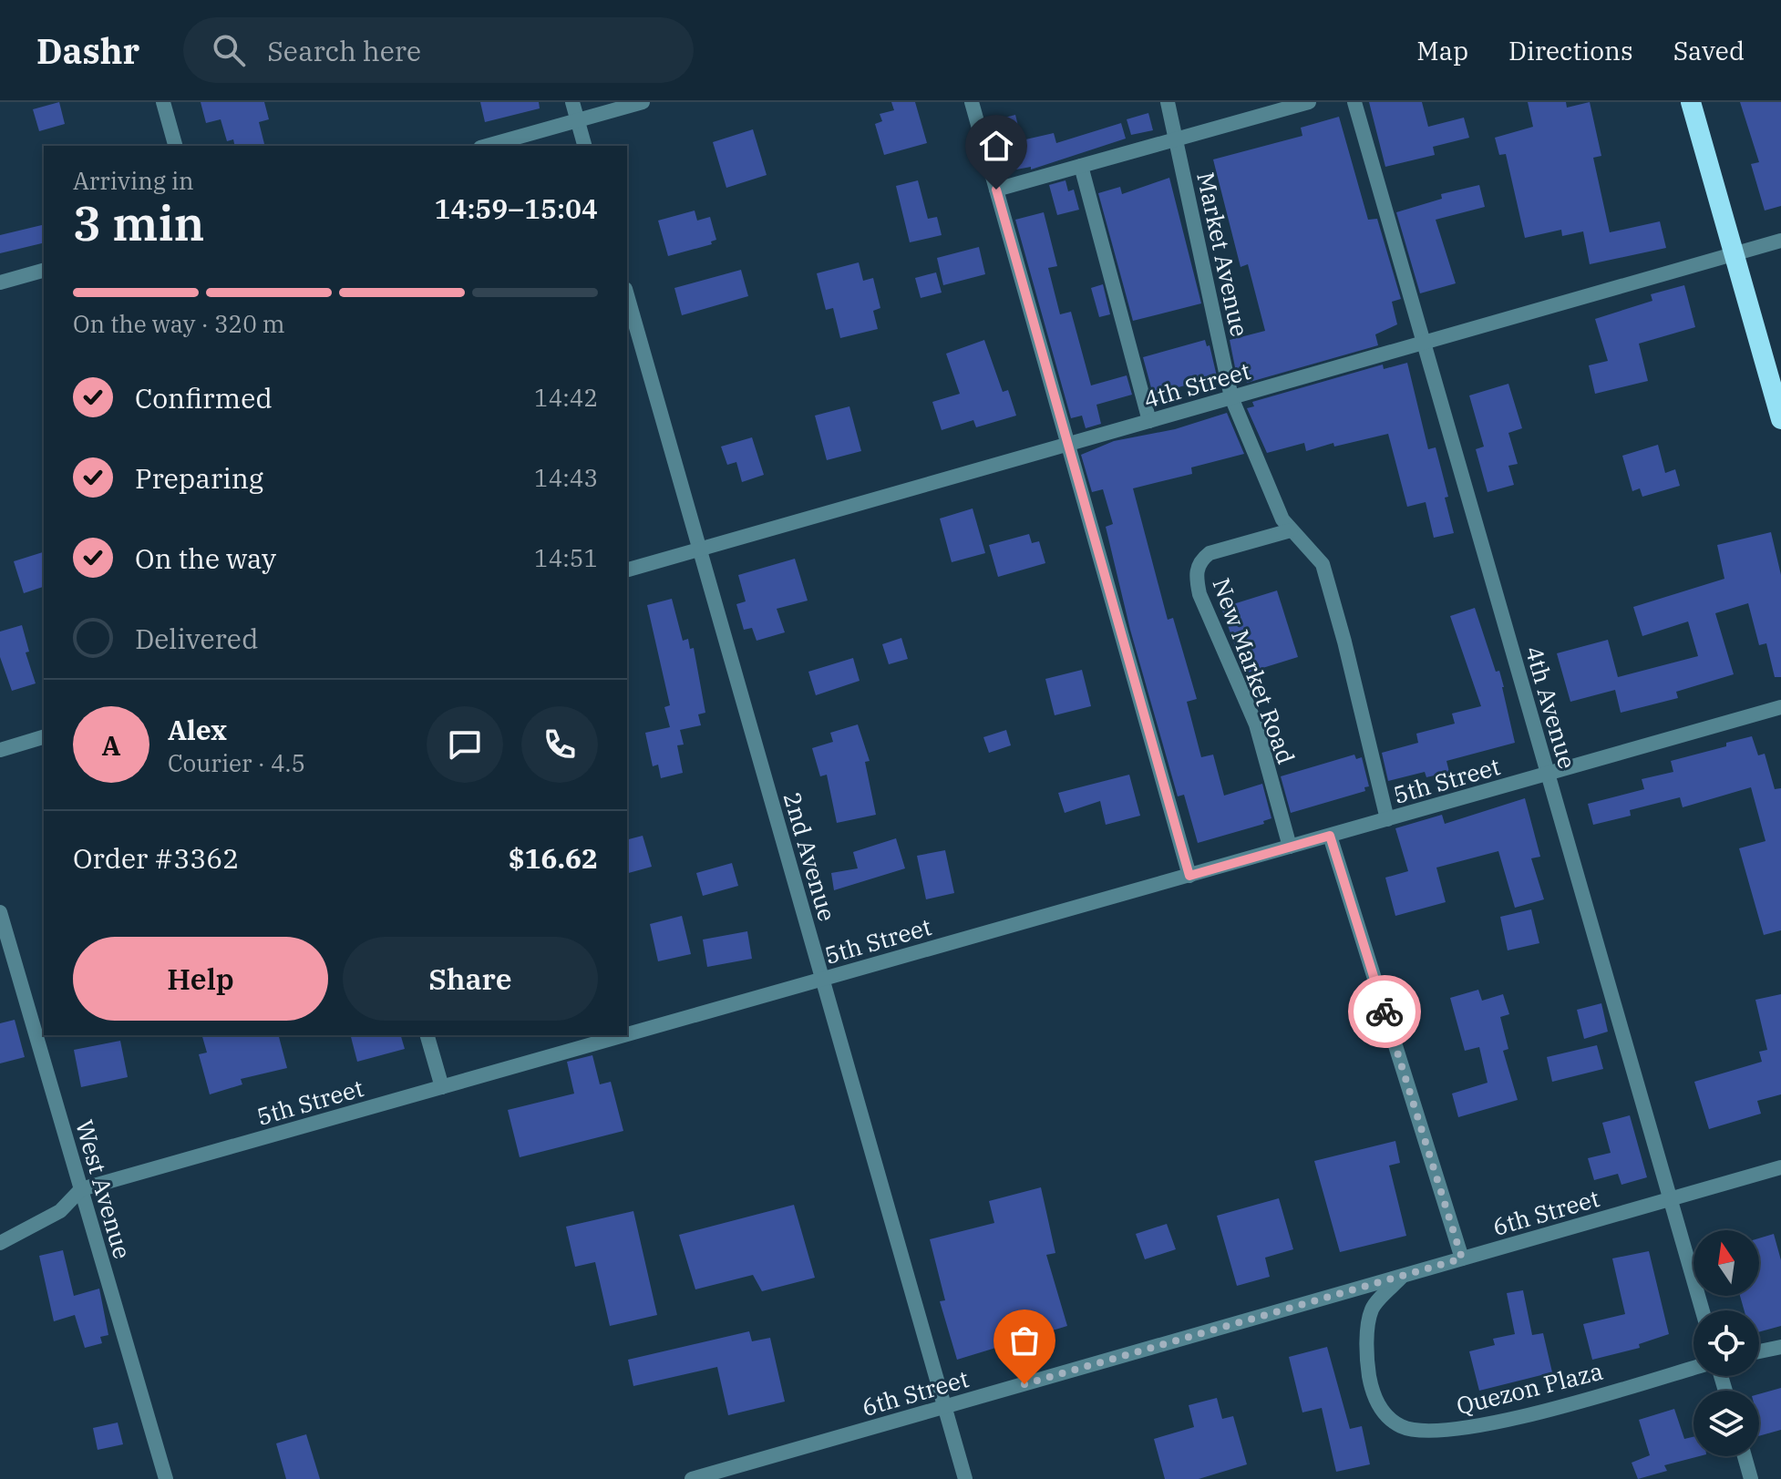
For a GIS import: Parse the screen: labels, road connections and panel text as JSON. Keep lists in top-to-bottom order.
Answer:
{
  "streets": {
    "street": [
      "Market Avenue",
      "4th Street",
      "New Market Road",
      "4th Avenue",
      "5th Street",
      "2nd Avenue",
      "West Avenue",
      "6th Street",
      "Quezon Plaza"
    ]
  },
  "crossings": [
    ["Market Avenue", "4th Street"],
    ["Market Avenue", "New Market Road"],
    ["Market Avenue", "5th Street"],
    ["4th Street", "4th Avenue"],
    ["4th Street", "2nd Avenue"],
    ["New Market Road", "5th Street"],
    ["4th Avenue", "5th Street"],
    ["4th Avenue", "6th Street"],
    ["5th Street", "2nd Avenue"],
    ["5th Street", "West Avenue"],
    ["2nd Avenue", "6th Street"],
    ["6th Street", "Quezon Plaza"]
  ],
  "north": "top",
  "page": {
    "header": "Dashr",
    "search": "Search here",
    "nav": ["Map", "Directions", "Saved"],
    "heading": ["3 min", "Arriving in", "14:59–15:04"],
    "panel": [
      "Alex",
      "Courier · 4.5",
      "Order #3362",
      "$16.62"
    ],
    "bar": "On the way · 320 m",
    "list": [
      ["Confirmed", "14:42"],
      ["Preparing", "14:43"],
      ["On the way", "14:51"],
      "Delivered"
    ],
    "round": "A",
    "buttons": ["Help", "Share"]
  }
}
